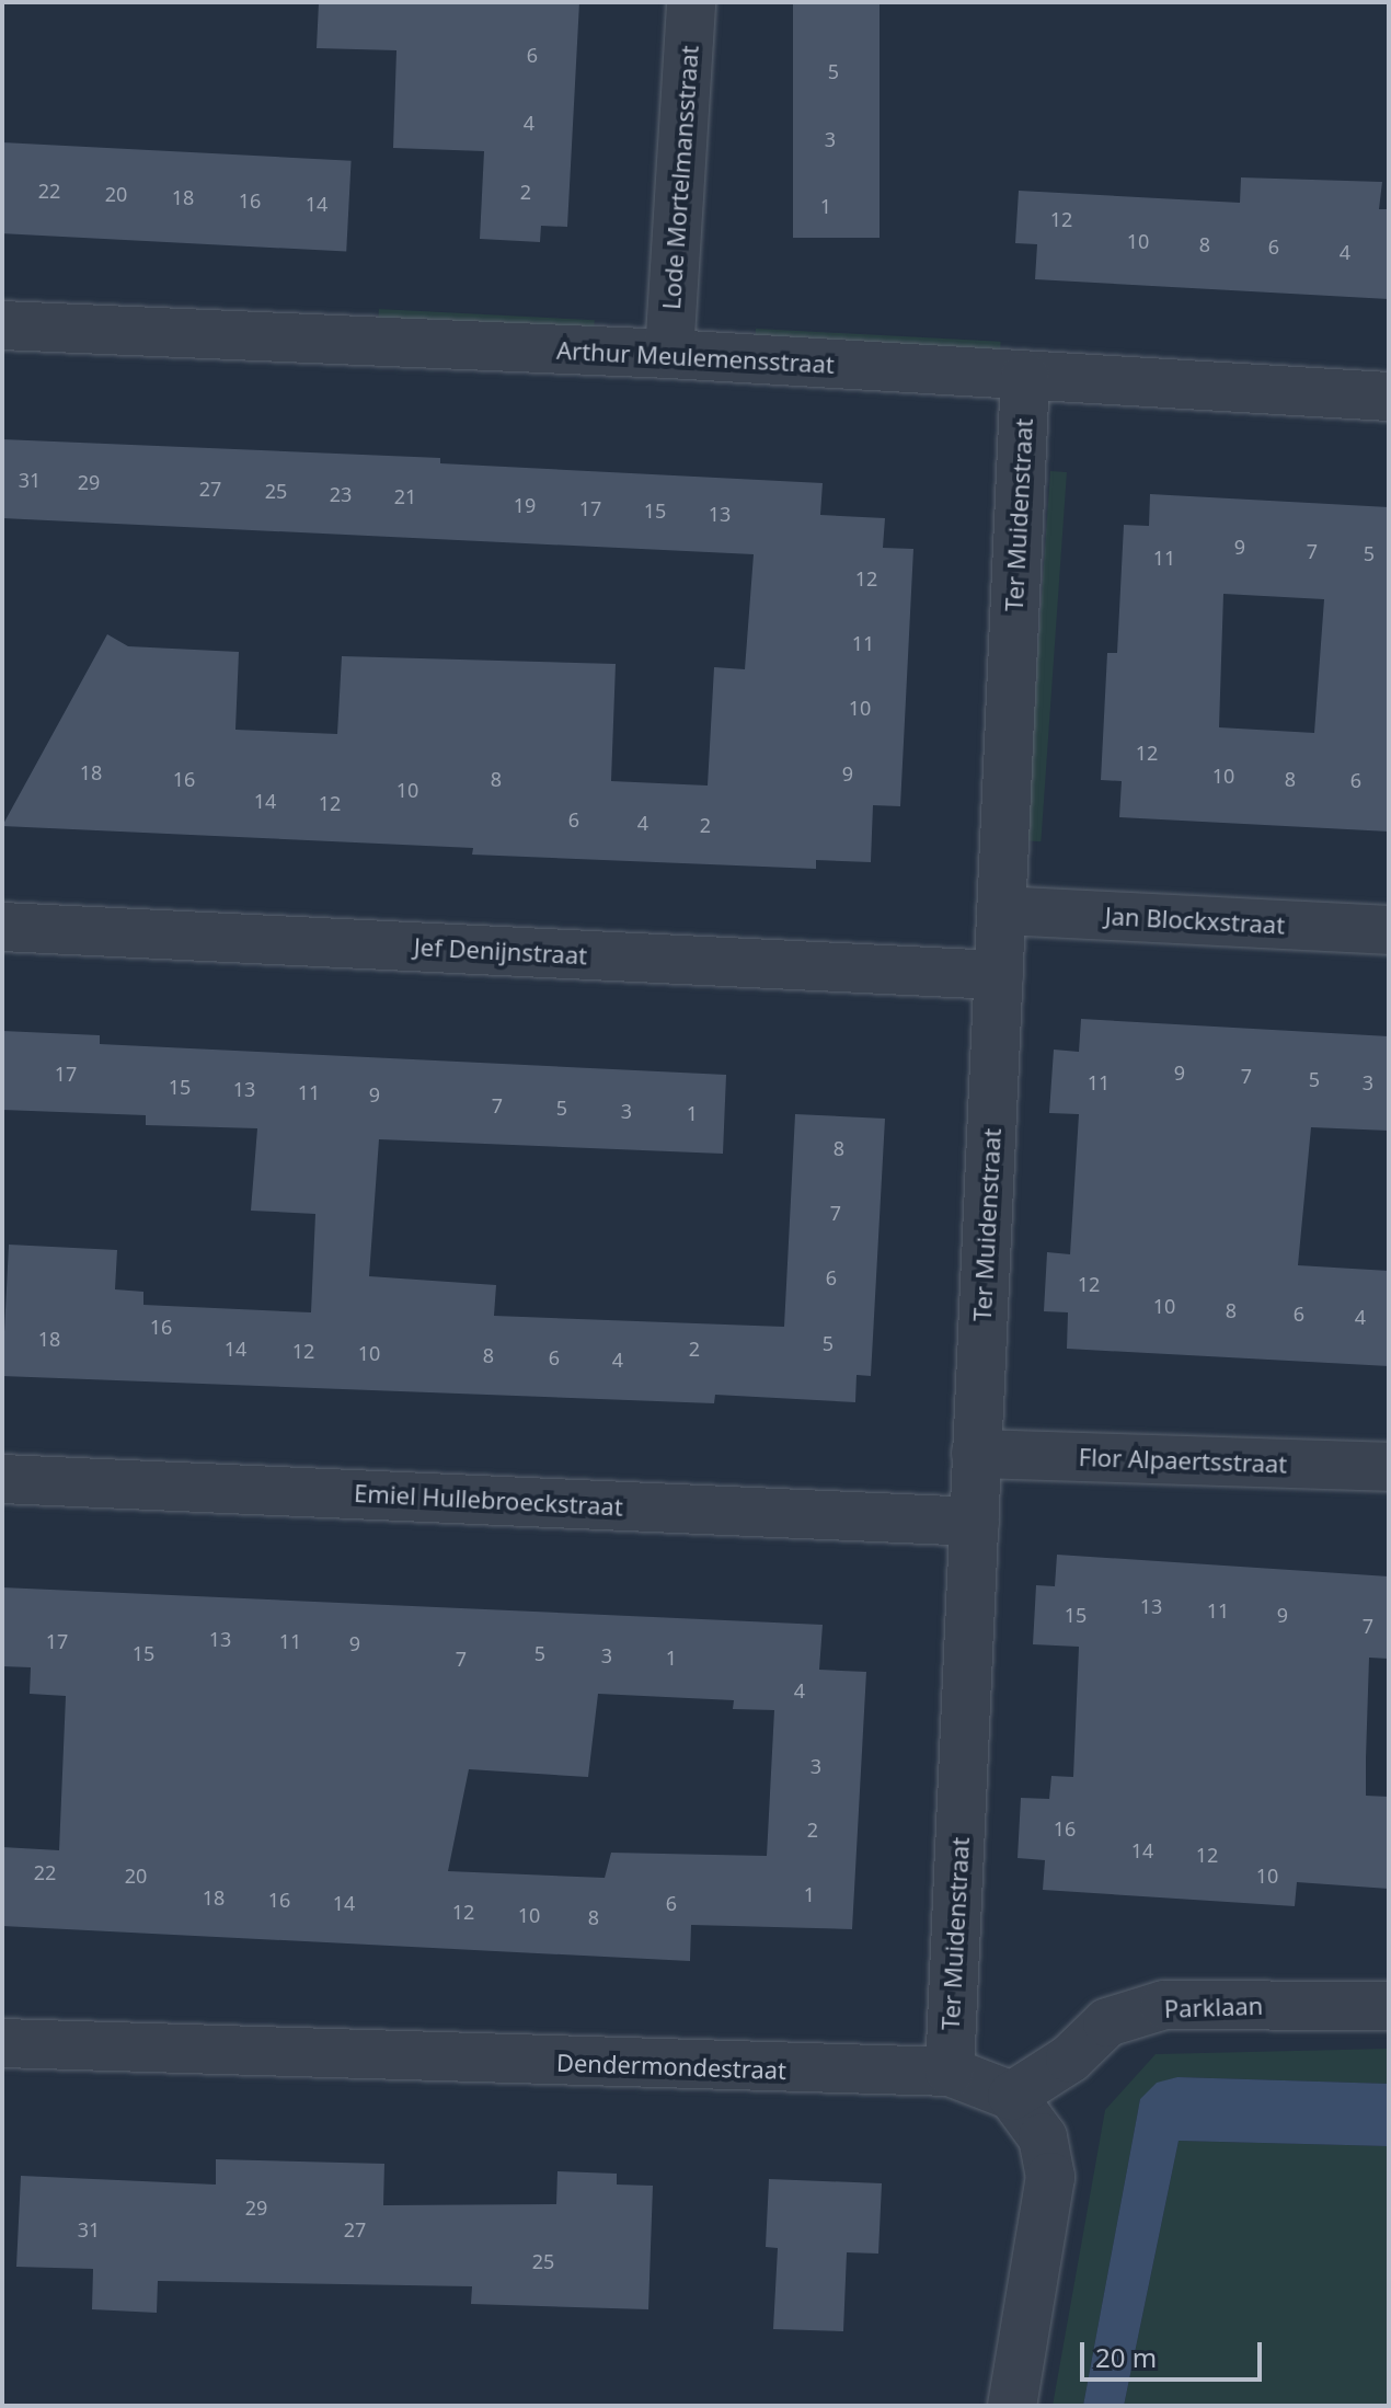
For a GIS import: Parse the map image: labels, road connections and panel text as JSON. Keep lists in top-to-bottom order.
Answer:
{
  "streets": {
    "street": [
      "Lode Mortelmansstraat",
      "Arthur Meulemensstraat",
      "Ter Muidenstraat",
      "Jan Blockxstraat",
      "Jef Denijnstraat",
      "Flor Alpaertsstraat",
      "Emiel Hullebroeckstraat",
      "Parklaan",
      "Dendermondestraat"
    ]
  },
  "crossings": [
    ["Lode Mortelmansstraat", "Arthur Meulemensstraat"],
    ["Arthur Meulemensstraat", "Ter Muidenstraat"],
    ["Ter Muidenstraat", "Jan Blockxstraat"],
    ["Ter Muidenstraat", "Jef Denijnstraat"],
    ["Ter Muidenstraat", "Flor Alpaertsstraat"],
    ["Ter Muidenstraat", "Emiel Hullebroeckstraat"],
    ["Ter Muidenstraat", "Dendermondestraat"],
    ["Parklaan", "Dendermondestraat"]
  ],
  "house_numbers": [
    "6",
    "5",
    "4",
    "3",
    "22",
    "2",
    "20",
    "18",
    "16",
    "14",
    "1",
    "12",
    "10",
    "8",
    "6",
    "4",
    "31",
    "29",
    "27",
    "25",
    "23",
    "21",
    "19",
    "17",
    "15",
    "13",
    "9",
    "7",
    "5",
    "11",
    "12",
    "11",
    "10",
    "12",
    "18",
    "9",
    "10",
    "16",
    "8",
    "8",
    "6",
    "10",
    "14",
    "12",
    "6",
    "4",
    "2",
    "9",
    "17",
    "7",
    "5",
    "11",
    "3",
    "15",
    "13",
    "11",
    "9",
    "7",
    "5",
    "3",
    "1",
    "8",
    "7",
    "6",
    "12",
    "10",
    "8",
    "6",
    "4",
    "16",
    "18",
    "5",
    "14",
    "2",
    "12",
    "10",
    "8",
    "6",
    "4",
    "13",
    "11",
    "15",
    "9",
    "7",
    "13",
    "17",
    "11",
    "9",
    "15",
    "5",
    "3",
    "1",
    "7",
    "4",
    "3",
    "16",
    "2",
    "14",
    "12",
    "22",
    "20",
    "10",
    "1",
    "18",
    "16",
    "14",
    "6",
    "12",
    "10",
    "8",
    "29",
    "31",
    "27",
    "25"
  ],
  "scale_bar": "20 m"
}
